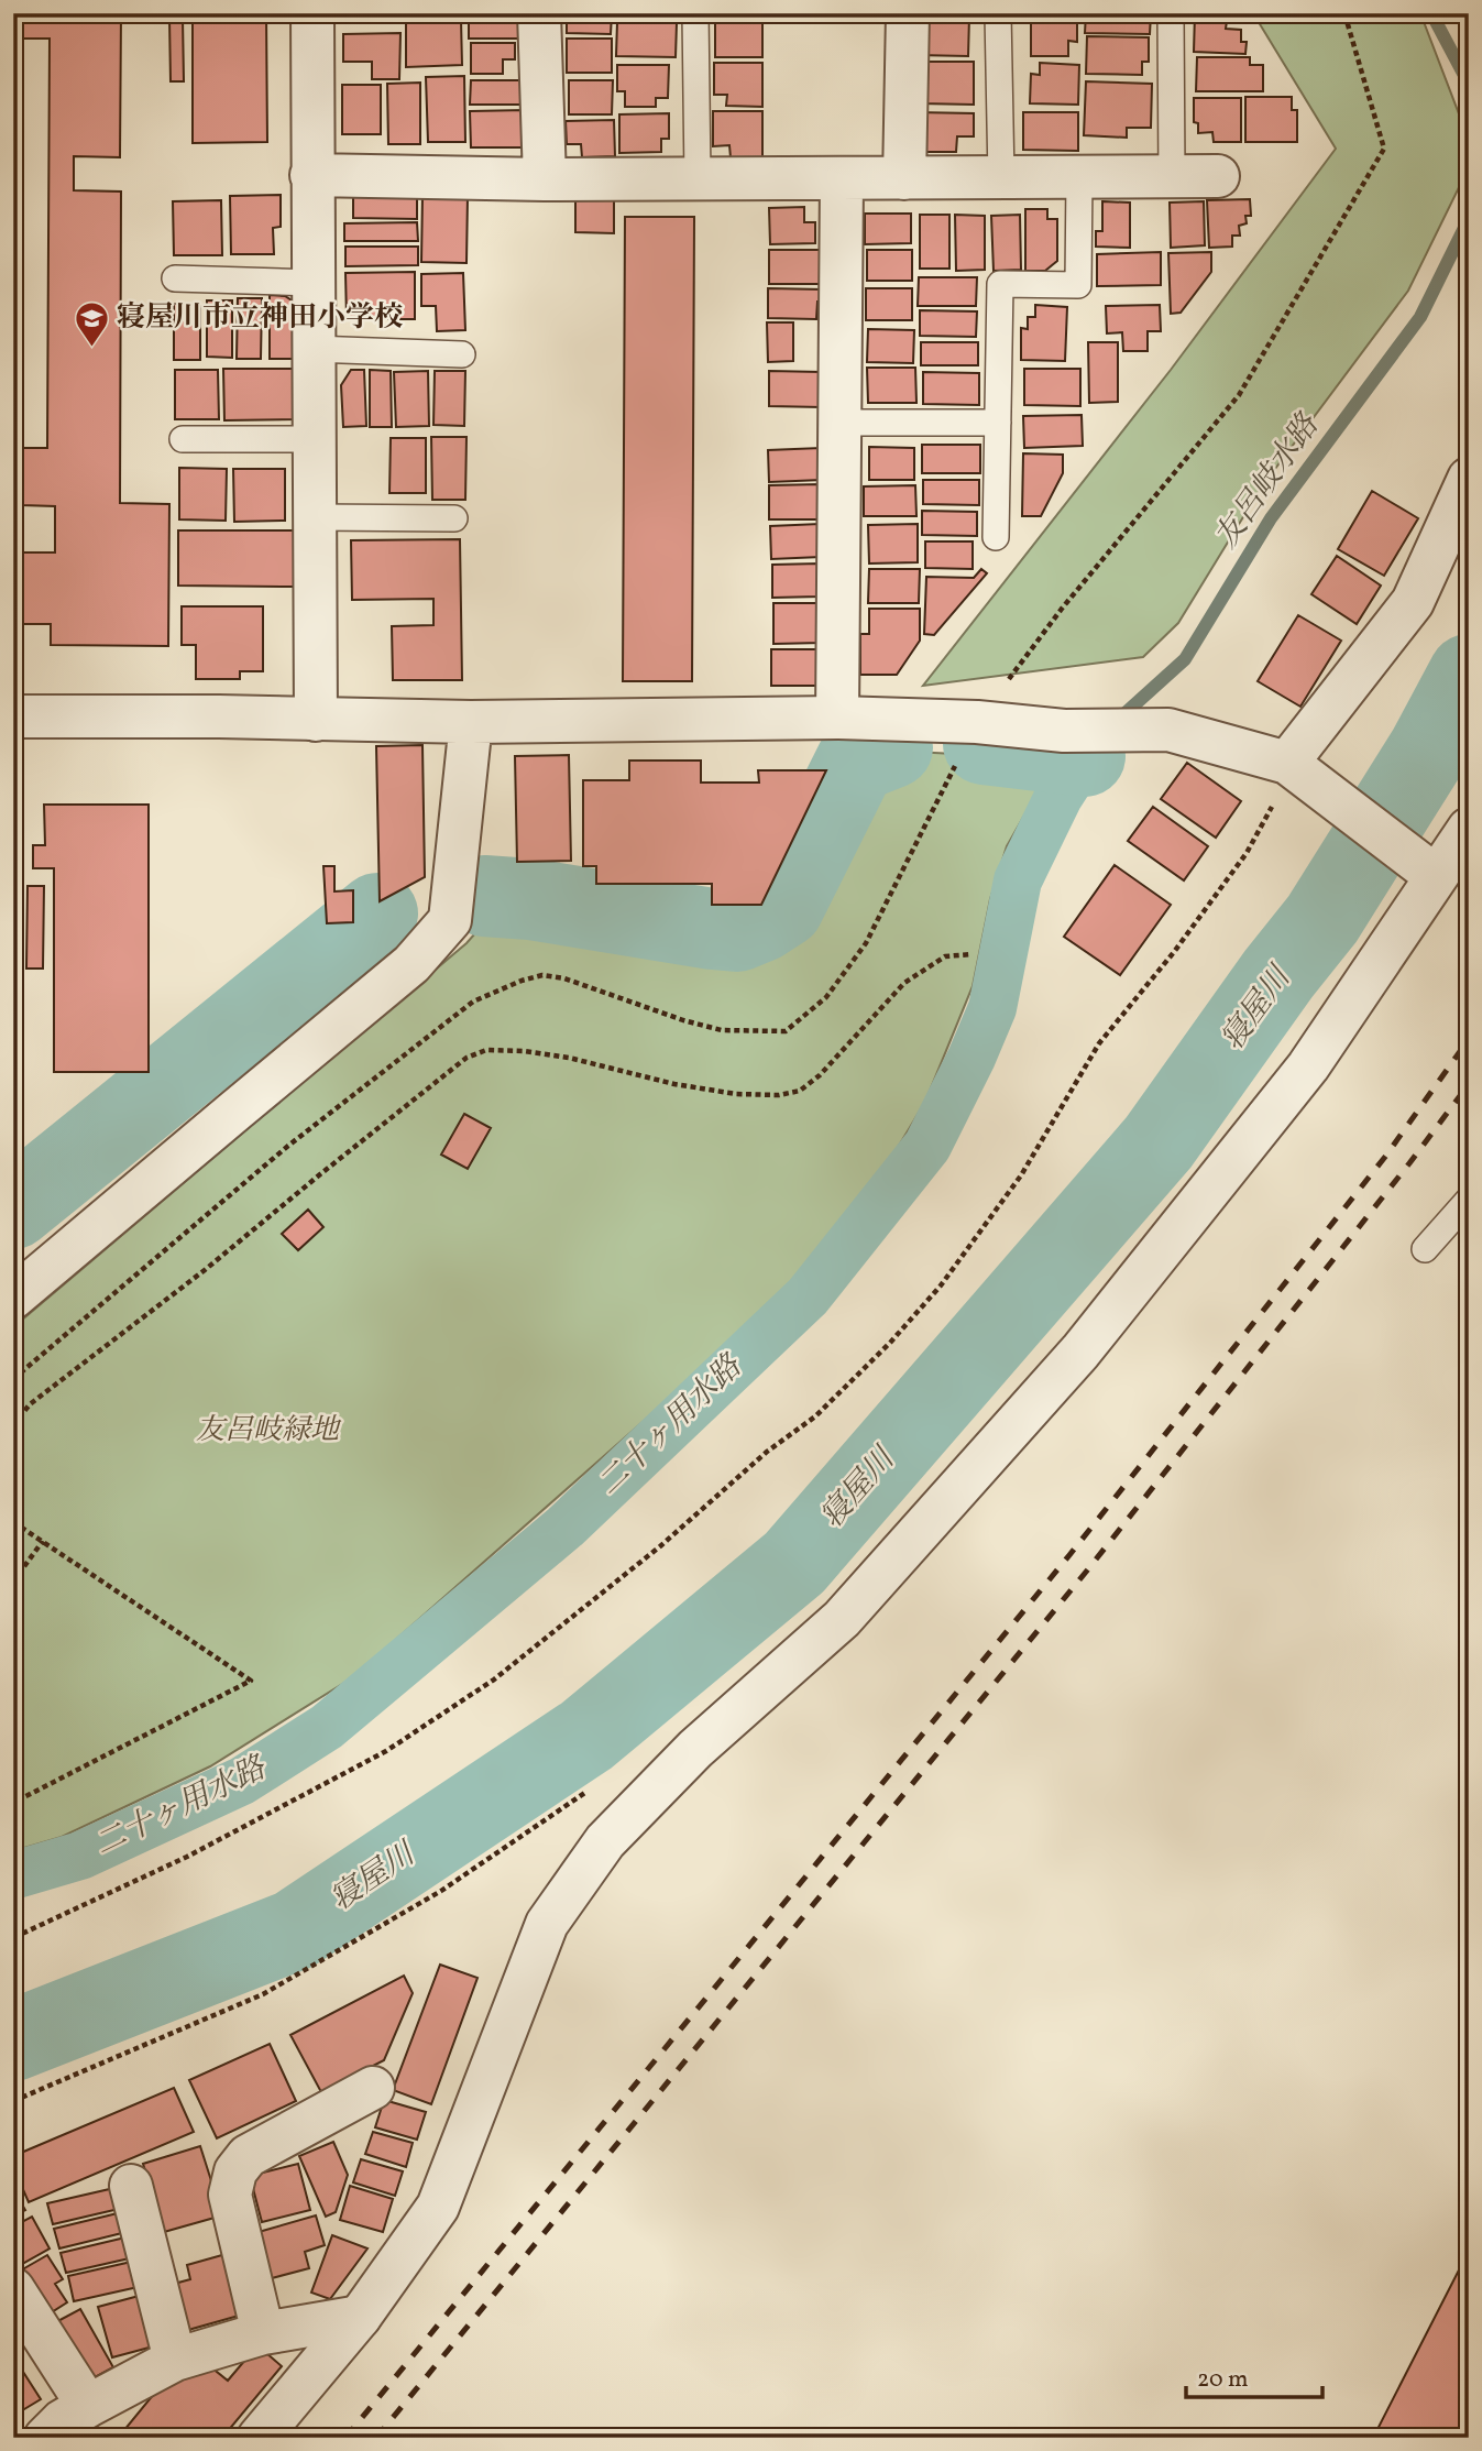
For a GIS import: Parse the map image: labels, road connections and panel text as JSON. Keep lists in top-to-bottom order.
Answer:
{
  "water": ["友呂岐水路", "寝屋川", "二十ヶ用水路"],
  "parks": ["友呂岐緑地"],
  "places": {
    "school or university": ["寝屋川市立神田小学校"]
  },
  "scale_bar": "20 m"
}
